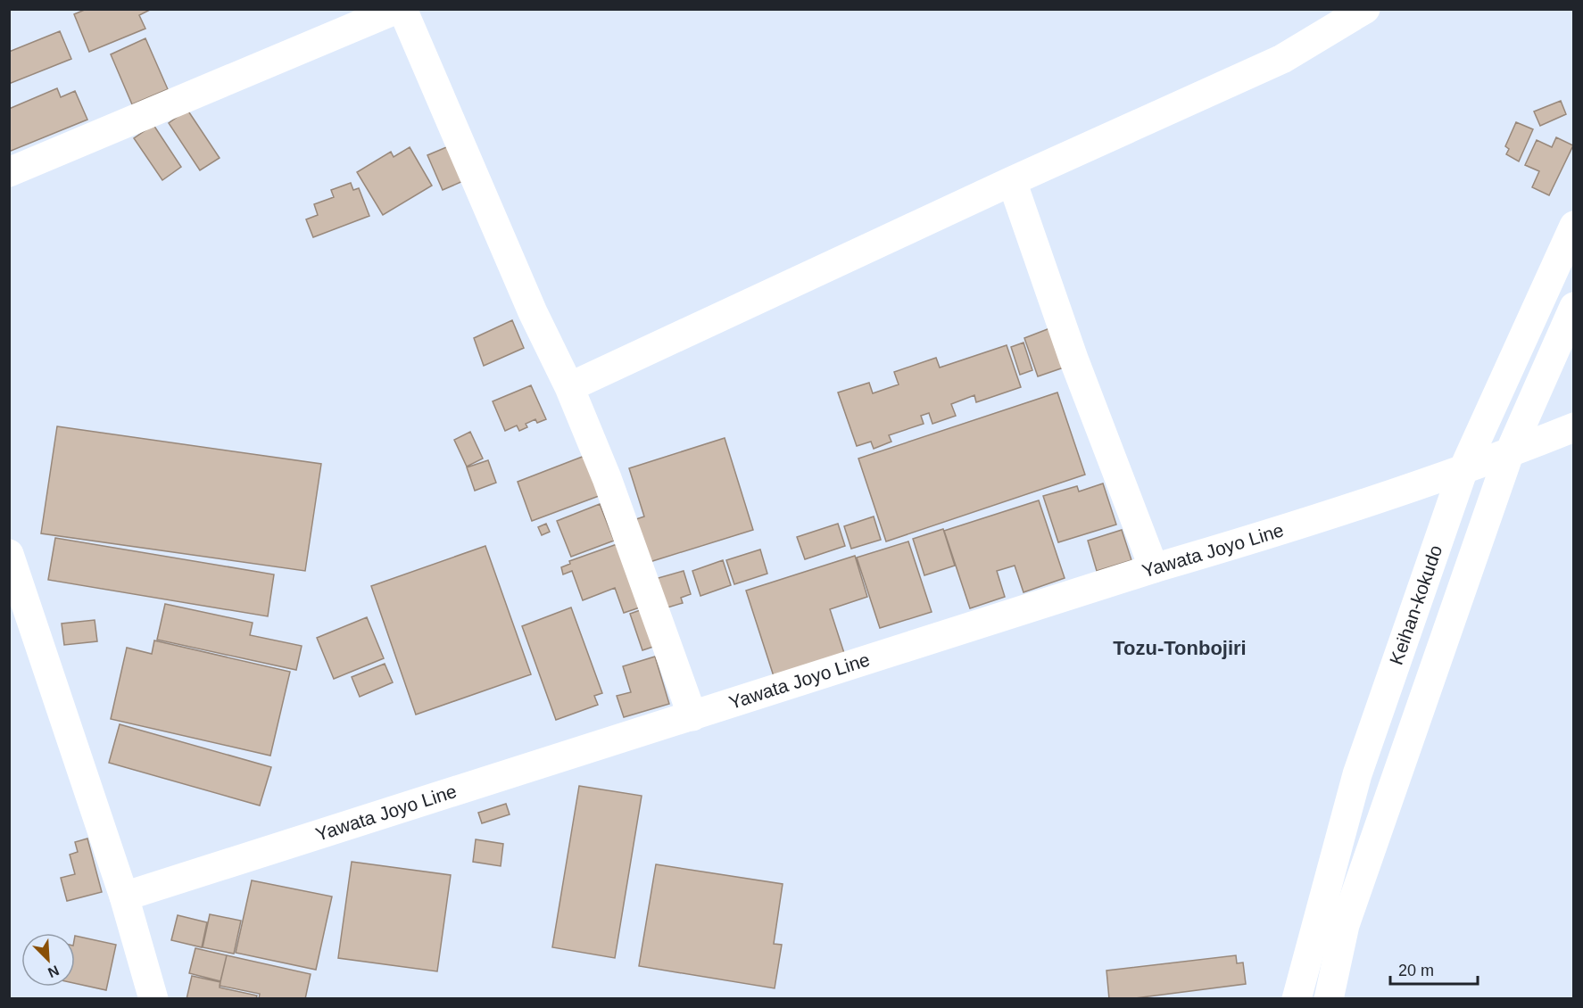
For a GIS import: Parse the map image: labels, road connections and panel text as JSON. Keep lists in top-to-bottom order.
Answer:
{
  "streets": {
    "main road": ["Yawata Joyo Line", "Keihan-kokudo"]
  },
  "crossings": [
    ["Yawata Joyo Line", "Keihan-kokudo"]
  ],
  "districts": ["Tozu-Tonbojiri"],
  "scale_bar": "20 m",
  "north": "bottom right"
}
